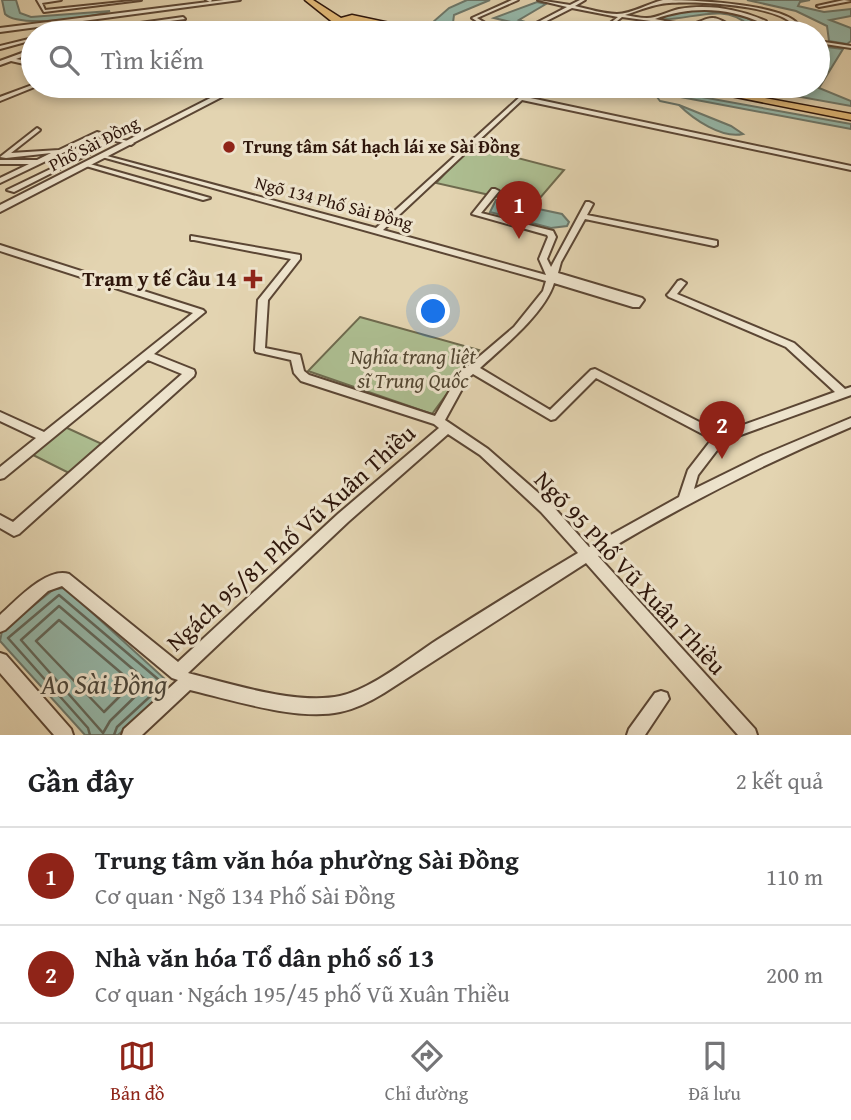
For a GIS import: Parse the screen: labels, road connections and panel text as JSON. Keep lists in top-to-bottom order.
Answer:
{
  "streets": {
    "street": [
      "Phố Sài Đồng",
      "Ngõ 134 Phố Sài Đồng",
      "Ngách 95/81 Phố Vũ Xuân Thiều",
      "Ngõ 95 Phố Vũ Xuân Thiều"
    ]
  },
  "crossings": [
    ["Phố Sài Đồng", "Ngõ 134 Phố Sài Đồng"],
    ["Ngách 95/81 Phố Vũ Xuân Thiều", "Ngõ 95 Phố Vũ Xuân Thiều"]
  ],
  "water": ["Ao Sài Đồng"],
  "parks": ["Nghĩa trang liệt sĩ Trung Quốc"],
  "places": {
    "other": ["Trung tâm Sát hạch lái xe Sài Đồng"],
    "health": ["Trạm y tế Cầu 14"]
  },
  "page": {
    "search": "Tìm kiếm",
    "pins": ["1", "2"],
    "heading": ["Gần đây", "2 kết quả"],
    "list": [
      {
        "mark": "1",
        "name": "Trung tâm văn hóa phường Sài Đồng",
        "note": "Cơ quan · Ngõ 134 Phố Sài Đồng",
        "value": "110 m"
      },
      {
        "mark": "2",
        "name": "Nhà văn hóa Tổ dân phố số 13",
        "note": "Cơ quan · Ngách 195/45 phố Vũ Xuân Thiều",
        "value": "200 m"
      }
    ],
    "nav": ["Bản đồ", "Chỉ đường", "Đã lưu"]
  }
}
